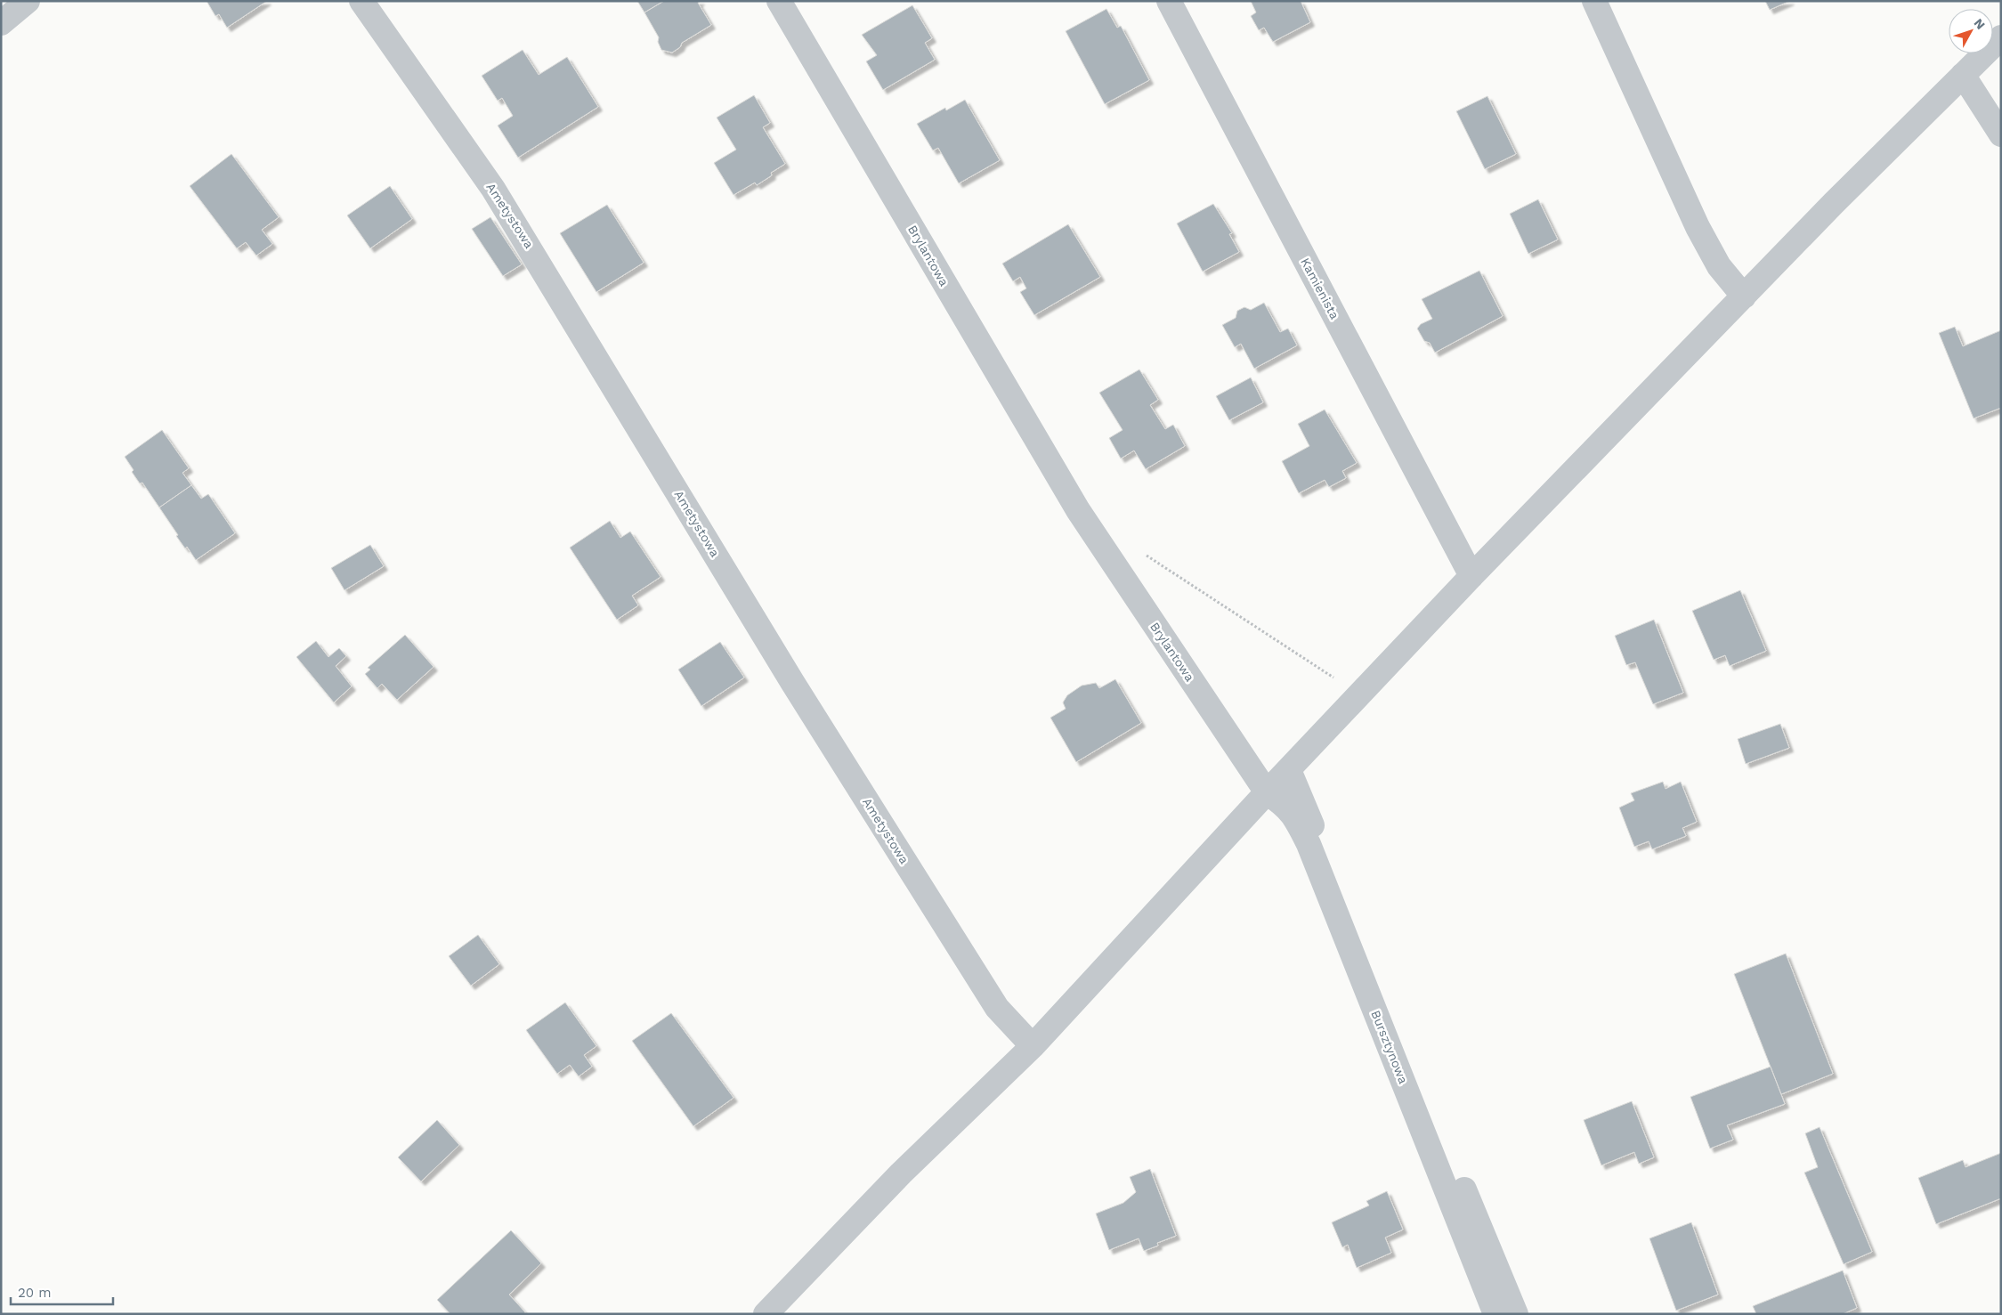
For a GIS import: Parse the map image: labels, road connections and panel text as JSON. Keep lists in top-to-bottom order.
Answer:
{
  "streets": {
    "street": [
      "Ametystowa",
      "Brylantowa",
      "Kamienista",
      "Bursztynowa"
    ]
  },
  "crossings": [
    ["Brylantowa", "Bursztynowa"]
  ],
  "scale_bar": "20 m",
  "north": "top right"
}
